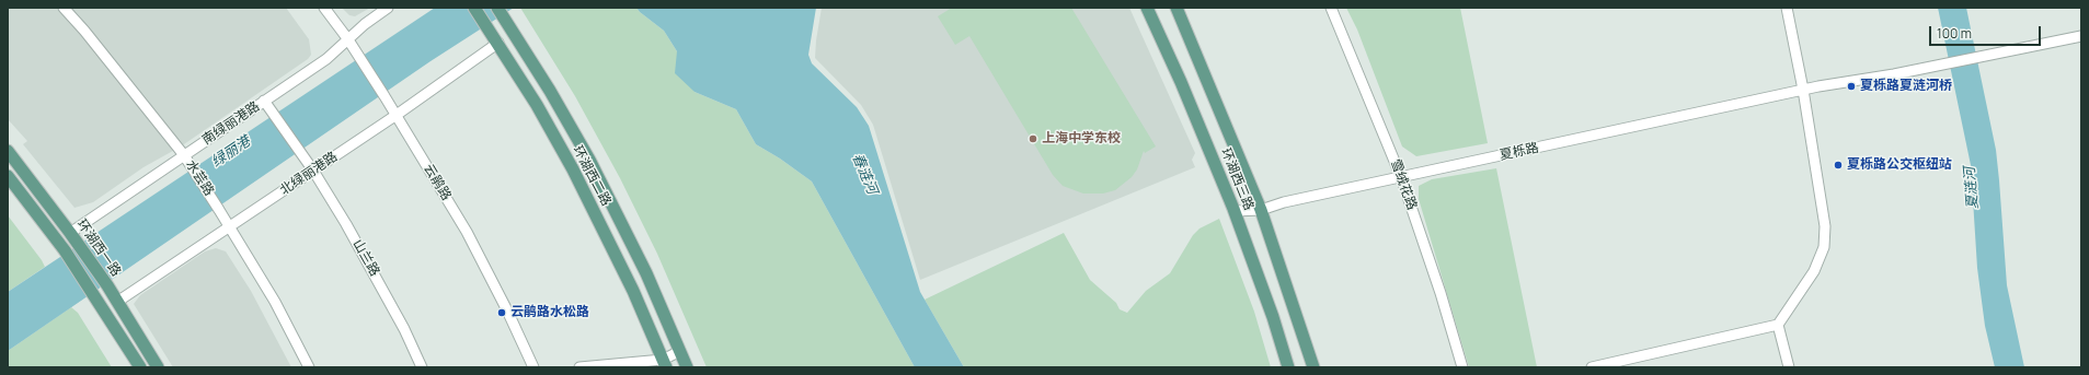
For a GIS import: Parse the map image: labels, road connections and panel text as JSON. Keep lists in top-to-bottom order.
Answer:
{
  "streets": {
    "main road": ["环湖西二路", "环湖西三路", "环湖西一路"],
    "street": [
      "南绿丽港路",
      "夏栎路",
      "北绿丽港路",
      "水芸路",
      "云鹃路",
      "雪绒花路",
      "山兰路"
    ]
  },
  "crossings": [
    ["南绿丽港路", "水芸路"],
    ["南绿丽港路", "云鹃路"],
    ["南绿丽港路", "环湖西一路"],
    ["南绿丽港路", "山兰路"],
    ["夏栎路", "环湖西三路"],
    ["夏栎路", "雪绒花路"],
    ["北绿丽港路", "环湖西二路"],
    ["北绿丽港路", "水芸路"],
    ["北绿丽港路", "云鹃路"],
    ["北绿丽港路", "环湖西一路"],
    ["北绿丽港路", "山兰路"]
  ],
  "water": ["绿丽港", "春涟河", "夏涟河"],
  "places": [
    "夏栎路夏涟河桥",
    "上海中学东校",
    "夏栎路公交枢纽站",
    "云鹃路水松路"
  ],
  "scale_bar": "100 m"
}
